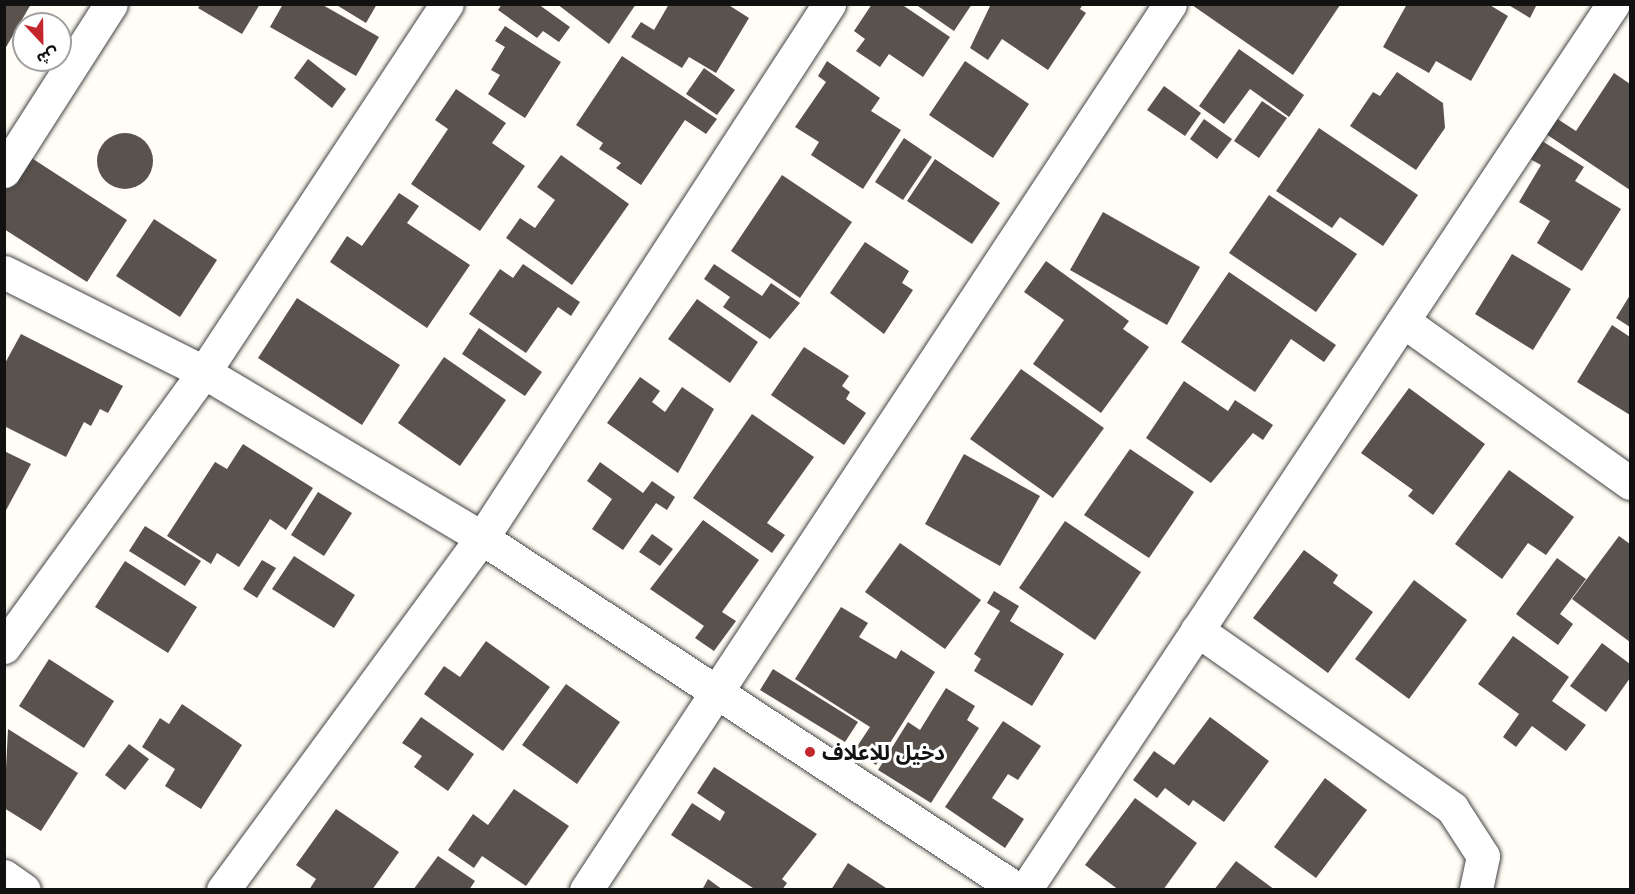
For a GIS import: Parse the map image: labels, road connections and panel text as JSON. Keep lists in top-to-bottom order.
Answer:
{
  "places": ["دخيل للاعلاف"],
  "north": "bottom"
}
